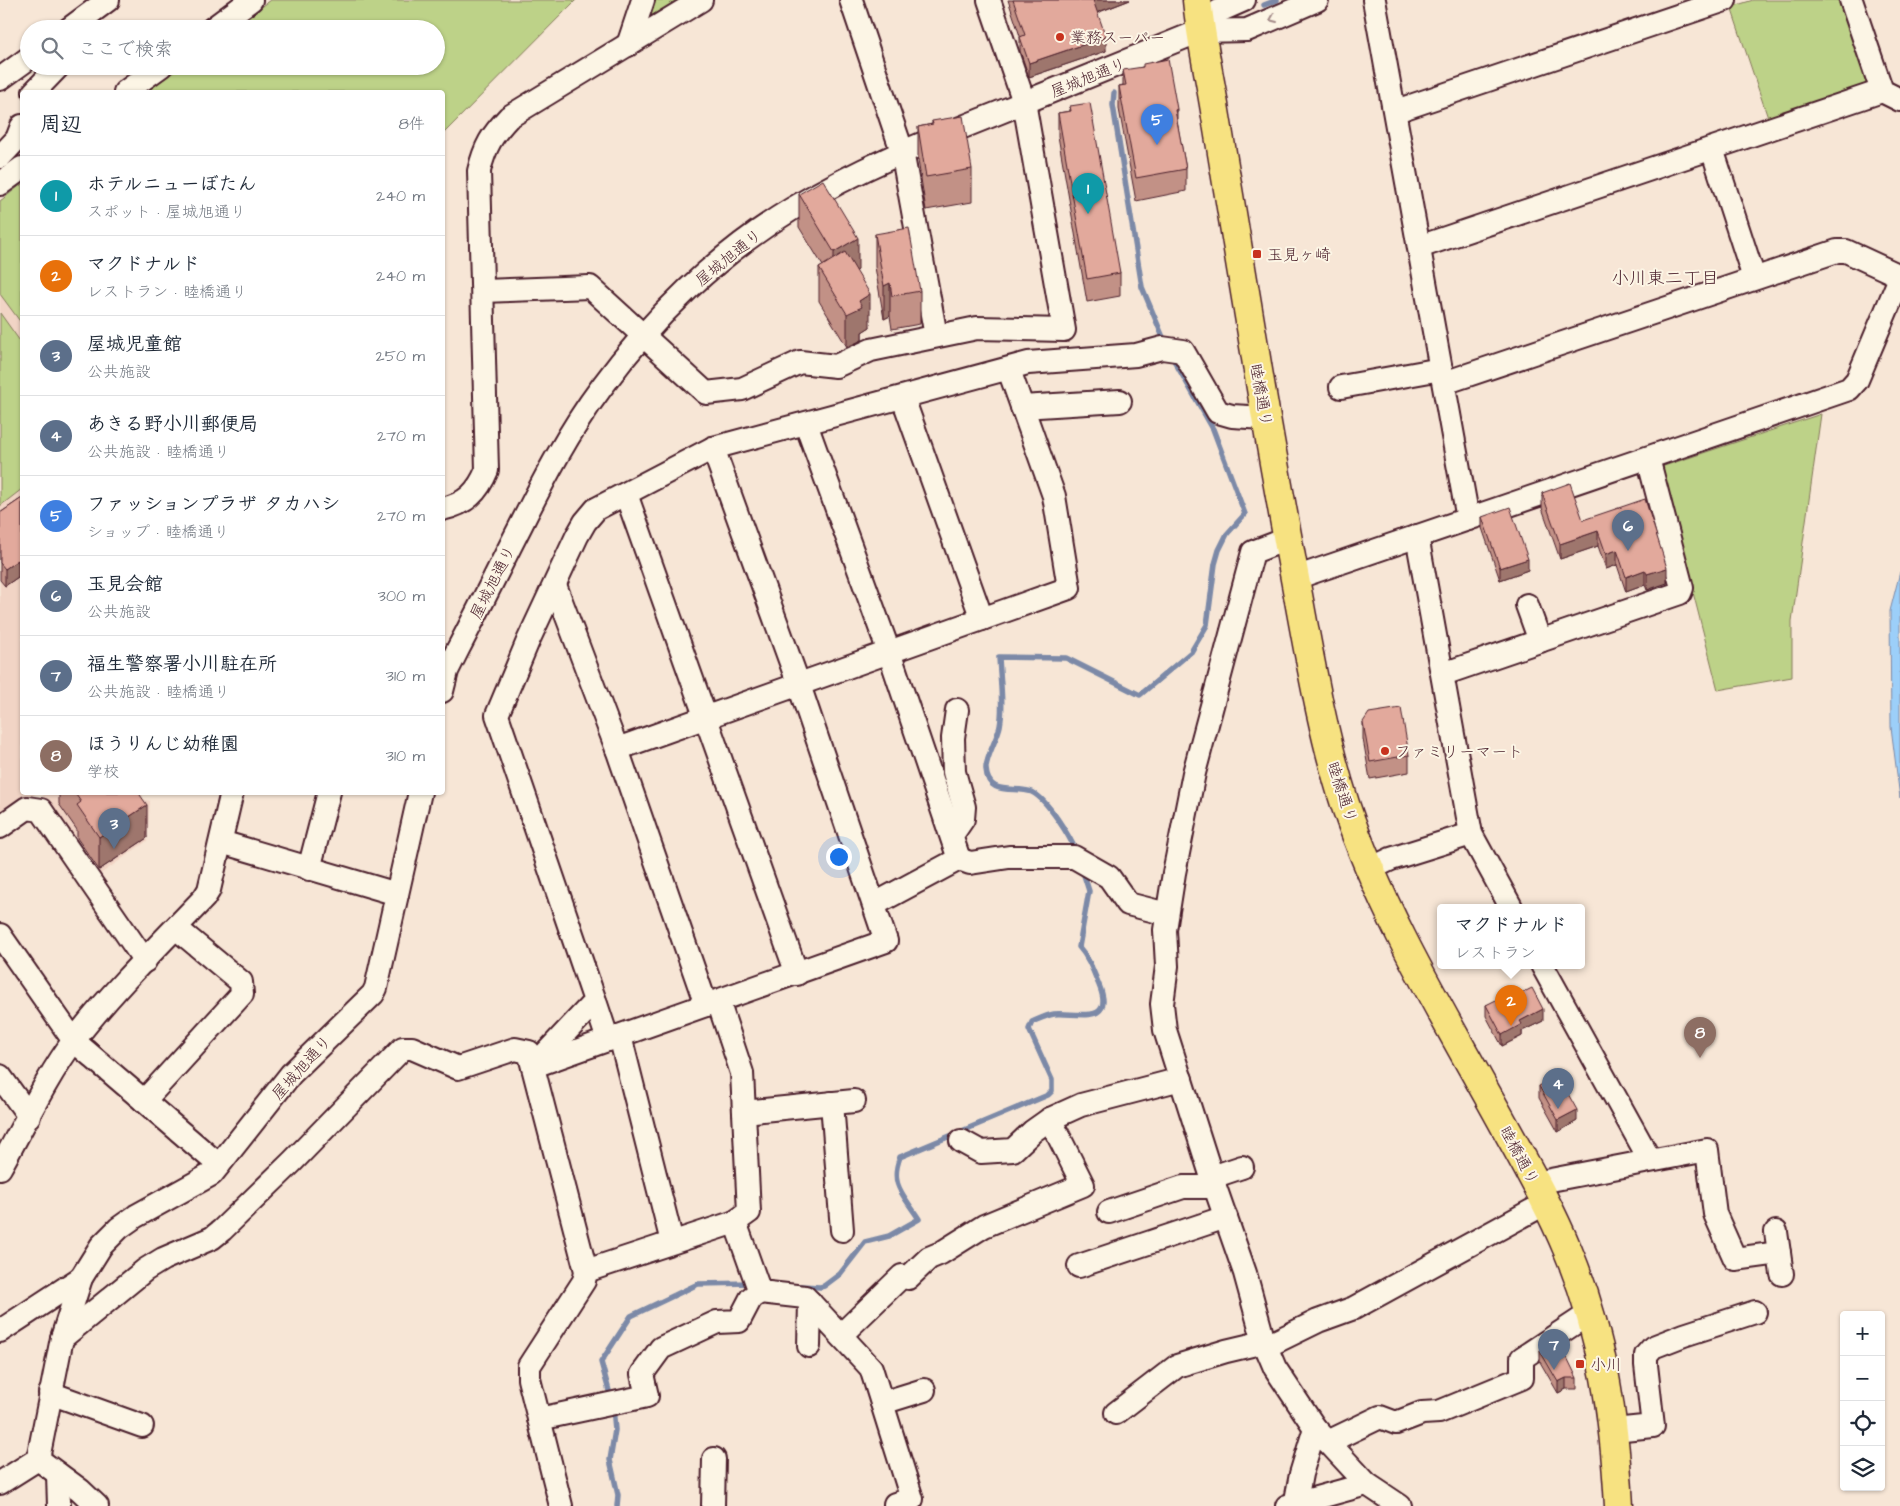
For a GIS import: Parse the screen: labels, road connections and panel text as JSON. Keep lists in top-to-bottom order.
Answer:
{
  "streets": {
    "main road": ["睦橋通り"],
    "street": ["屋城旭通り"]
  },
  "crossings": [
    ["屋城旭通り", "睦橋通り"]
  ],
  "districts": ["小川東二丁目"],
  "places": {
    "other": ["業務スーパー", "ファミリーマート"],
    "transit": ["玉見ヶ崎", "小川"]
  },
  "page": {
    "search": "ここで検索",
    "heading": ["周辺", "8件"],
    "pins": [
      "5",
      "1",
      "6",
      "3",
      "2",
      "8",
      "4",
      "7"
    ],
    "list": [
      {
        "mark": "1",
        "name": "ホテルニューぼたん",
        "note": "スポット · 屋城旭通り",
        "value": "240 m"
      },
      {
        "mark": "2",
        "name": "マクドナルド",
        "note": "レストラン · 睦橋通り",
        "value": "240 m"
      },
      {
        "mark": "3",
        "name": "屋城児童館",
        "note": "公共施設",
        "value": "250 m"
      },
      {
        "mark": "4",
        "name": "あきる野小川郵便局",
        "note": "公共施設 · 睦橋通り",
        "value": "270 m"
      },
      {
        "mark": "5",
        "name": "ファッションプラザ タカハシ",
        "note": "ショップ · 睦橋通り",
        "value": "270 m"
      },
      {
        "mark": "6",
        "name": "玉見会館",
        "note": "公共施設",
        "value": "300 m"
      },
      {
        "mark": "7",
        "name": "福生警察署小川駐在所",
        "note": "公共施設 · 睦橋通り",
        "value": "310 m"
      },
      {
        "mark": "8",
        "name": "ほうりんじ幼稚園",
        "note": "学校",
        "value": "310 m"
      }
    ],
    "popup": ["マクドナルド", "レストラン"],
    "map_buttons": ["+", "−"]
  }
}
